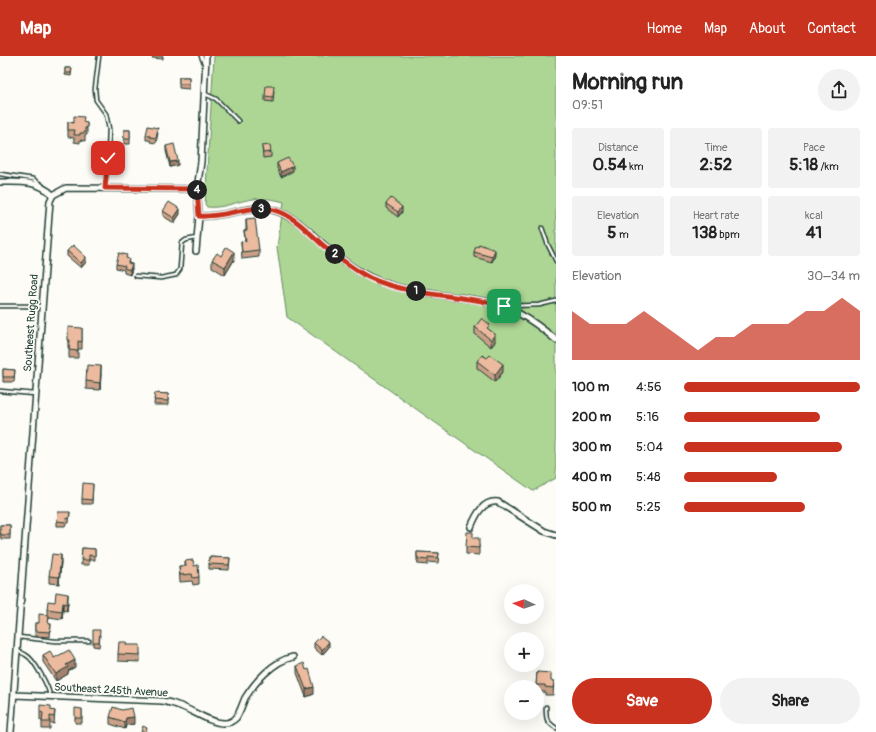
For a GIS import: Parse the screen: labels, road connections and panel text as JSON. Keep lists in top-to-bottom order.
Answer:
{
  "streets": {
    "street": ["Southeast Rugg Road", "Southeast 245th Avenue"]
  },
  "crossings": [
    ["Southeast Rugg Road", "Southeast 245th Avenue"]
  ],
  "north": "left",
  "page": {
    "header": "Map",
    "nav": [
      "Home",
      "Map",
      "About",
      "Contact"
    ],
    "heading": ["Morning run", "09:51"],
    "stats": [
      ["Distance", "0.54 km"],
      ["Time", "2:52"],
      ["Pace", "5:18 /km"],
      ["Elevation", "5 m"],
      ["Heart rate", "138 bpm"],
      ["kcal", "41"]
    ],
    "pins": [
      "4",
      "3",
      "2",
      "1"
    ],
    "chart": ["Elevation", "30–34 m"],
    "list": [
      {
        "name": "100 m",
        "note": "4:56"
      },
      {
        "name": "200 m",
        "note": "5:16"
      },
      {
        "name": "300 m",
        "note": "5:04"
      },
      {
        "name": "400 m",
        "note": "5:48"
      },
      {
        "name": "500 m",
        "note": "5:25"
      }
    ],
    "map_buttons": ["+", "−"],
    "buttons": ["Save", "Share"]
  }
}
